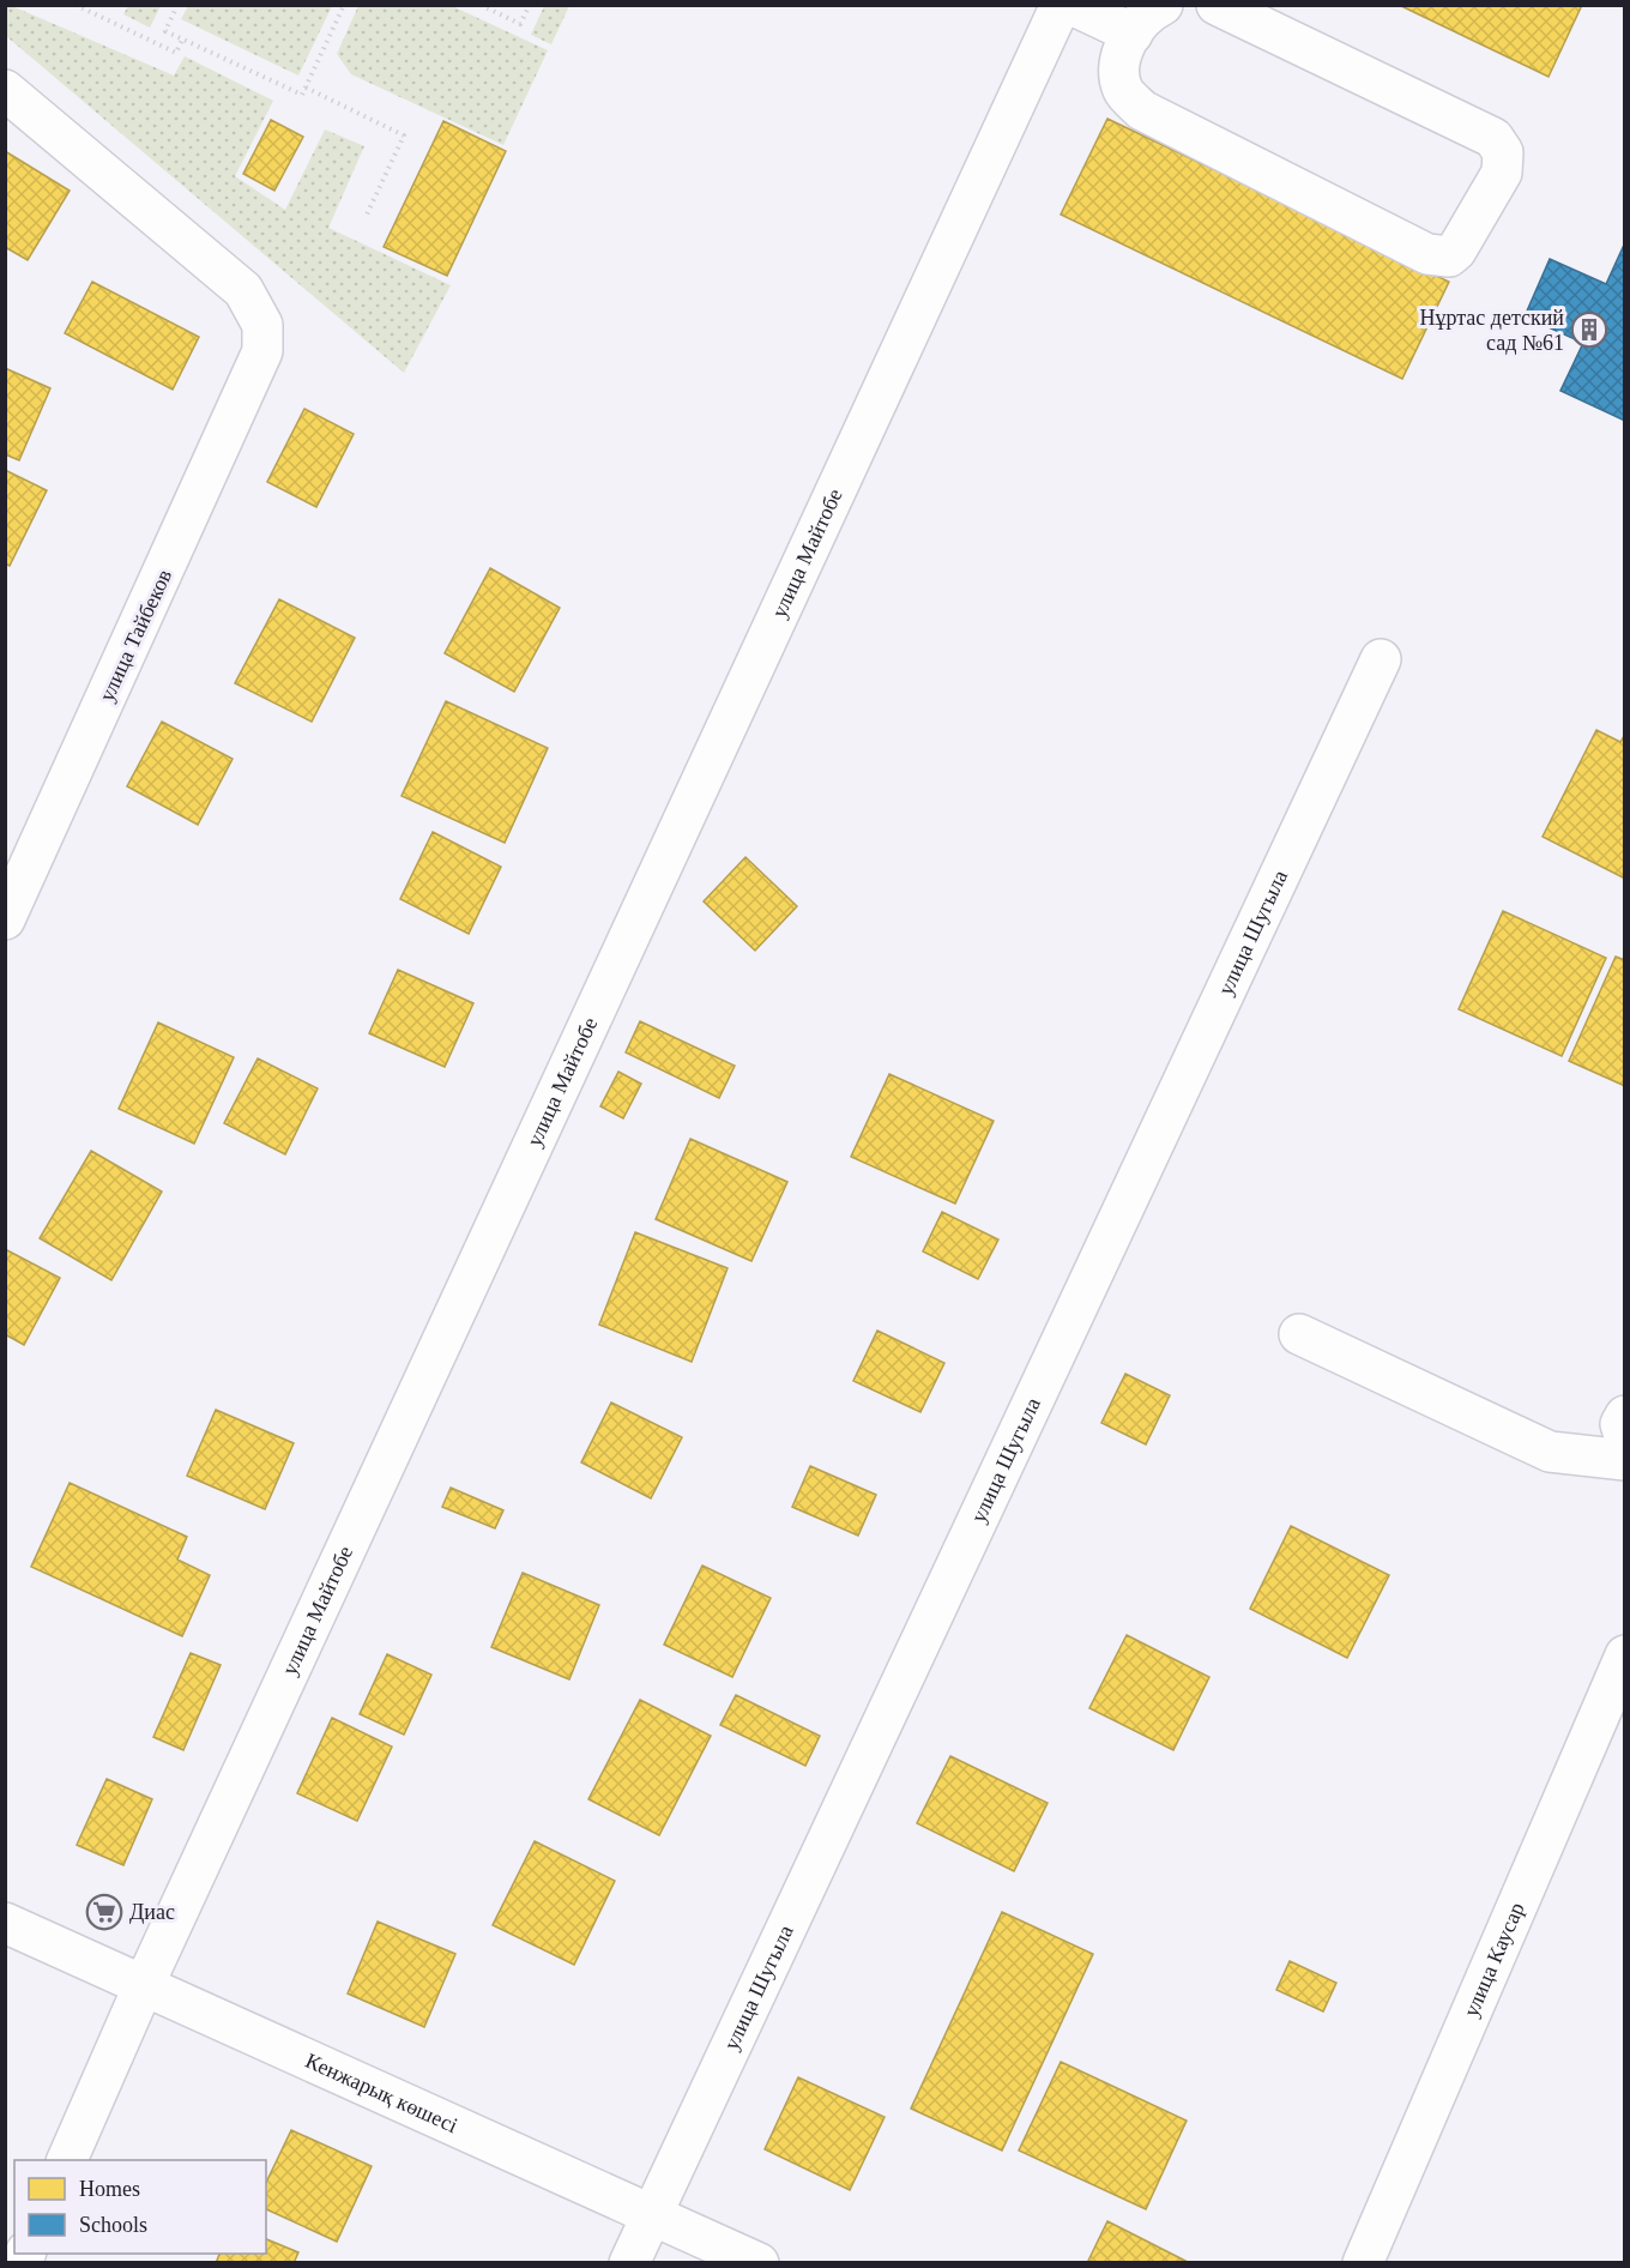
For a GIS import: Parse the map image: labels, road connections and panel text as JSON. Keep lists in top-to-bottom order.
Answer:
{
  "streets": {
    "street": [
      "улица Майтобе",
      "улица Тайбеков",
      "улица Шугыла",
      "улица Каусар",
      "Кенжарық көшесі"
    ]
  },
  "crossings": [
    ["улица Майтобе", "Кенжарық көшесі"],
    ["улица Шугыла", "Кенжарық көшесі"]
  ],
  "places": {
    "building": ["Нұртас детский сад №61"],
    "supermarket": ["Диас"]
  },
  "legend": ["Homes", "Schools"]
}
